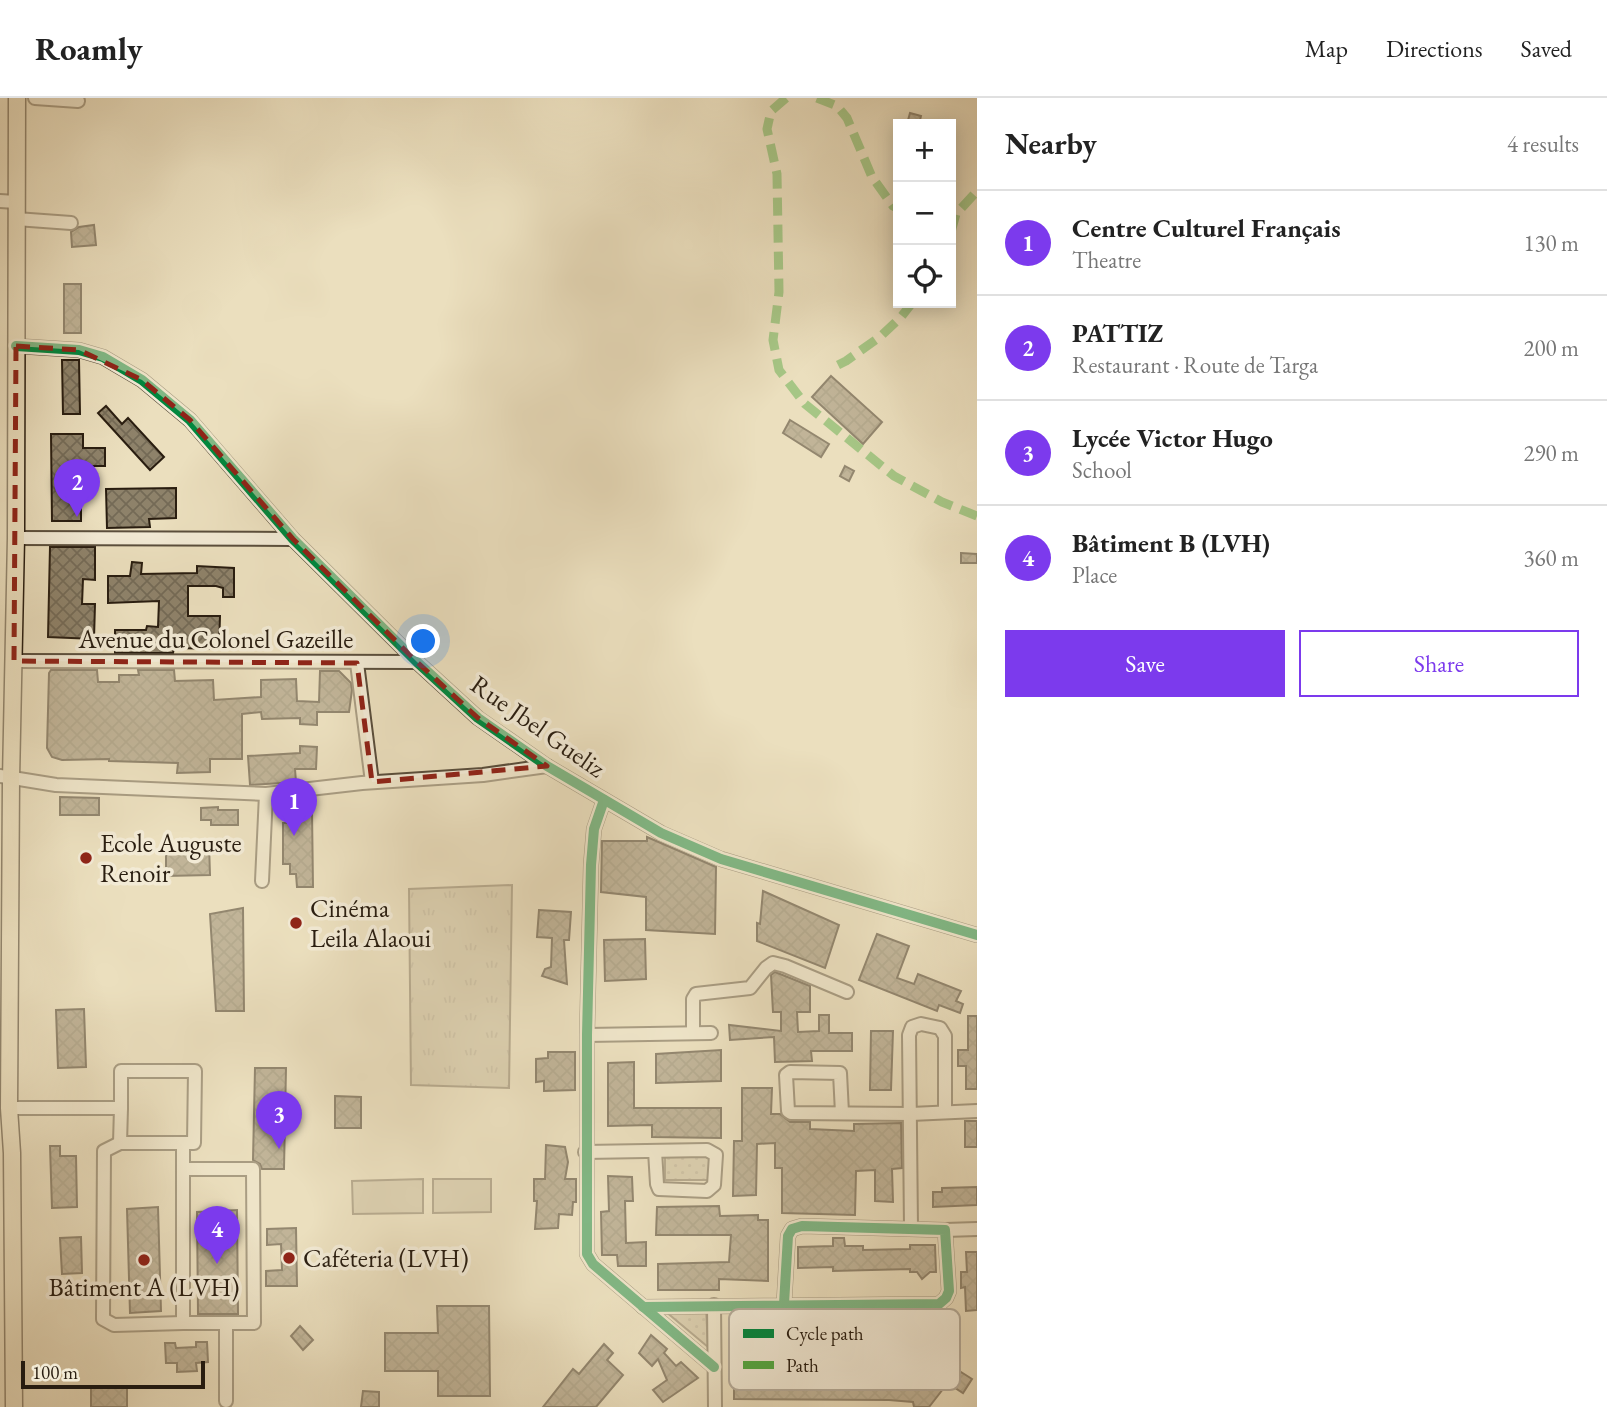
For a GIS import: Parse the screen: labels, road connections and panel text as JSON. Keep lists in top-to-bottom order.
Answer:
{
  "streets": {
    "street": ["Avenue du Colonel Gazeille", "Rue Jbel Gueliz"]
  },
  "crossings": [
    ["Avenue du Colonel Gazeille", "Rue Jbel Gueliz"]
  ],
  "places": [
    "Ecole Auguste Renoir",
    "Cinéma Leila Alaoui",
    "Caféteria (LVH)",
    "Bâtiment A (LVH)"
  ],
  "legend": ["Cycle path", "Path"],
  "scale_bar": "100 m",
  "page": {
    "header": "Roamly",
    "nav": ["Map", "Directions", "Saved"],
    "heading": ["Nearby", "4 results"],
    "map_buttons": ["+", "−"],
    "list": [
      {
        "mark": "1",
        "name": "Centre Culturel Français",
        "note": "Theatre",
        "value": "130 m"
      },
      {
        "mark": "2",
        "name": "PATTIZ",
        "note": "Restaurant · Route de Targa",
        "value": "200 m"
      },
      {
        "mark": "3",
        "name": "Lycée Victor Hugo",
        "note": "School",
        "value": "290 m"
      },
      {
        "mark": "4",
        "name": "Bâtiment B (LVH)",
        "note": "Place",
        "value": "360 m"
      }
    ],
    "pins": [
      "2",
      "1",
      "3",
      "4"
    ],
    "buttons": ["Save", "Share"],
    "scale": "100 m"
  }
}
